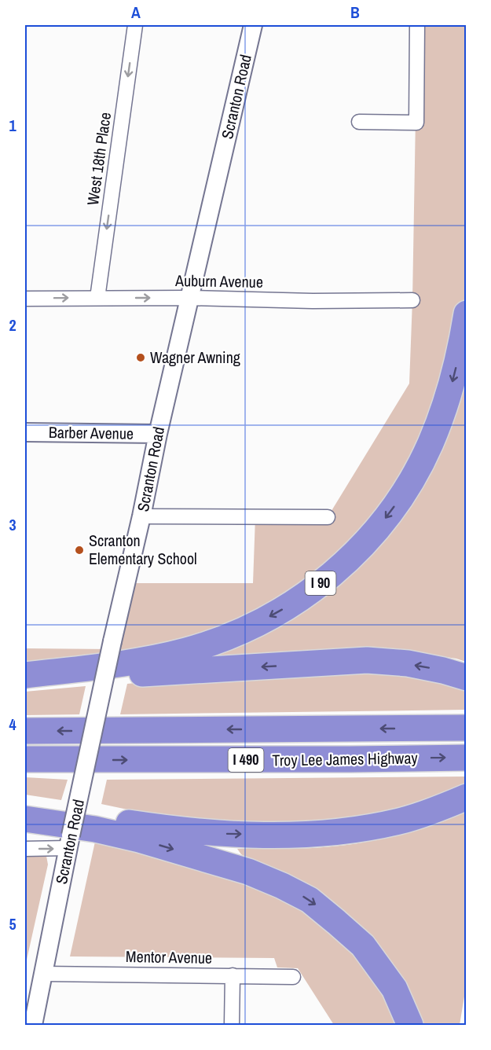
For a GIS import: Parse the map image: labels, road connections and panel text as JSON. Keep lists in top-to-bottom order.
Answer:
{
  "streets": {
    "highway": ["I 90", "Troy Lee James Highway", "I 490"],
    "street": [
      "Scranton Road",
      "West 18th Place",
      "Auburn Avenue",
      "Barber Avenue",
      "Mentor Avenue"
    ]
  },
  "crossings": [
    ["Scranton Road", "Auburn Avenue"],
    ["Scranton Road", "Barber Avenue"],
    ["Scranton Road", "Mentor Avenue"],
    ["West 18th Place", "Auburn Avenue"]
  ],
  "one_way": ["West 18th Place", "Auburn Avenue"],
  "places": ["Wagner Awning", "Scranton Elementary School"],
  "grid": {
    "columns": ["A", "B"],
    "rows": [
      "1",
      "2",
      "3",
      "4",
      "5"
    ]
  }
}
